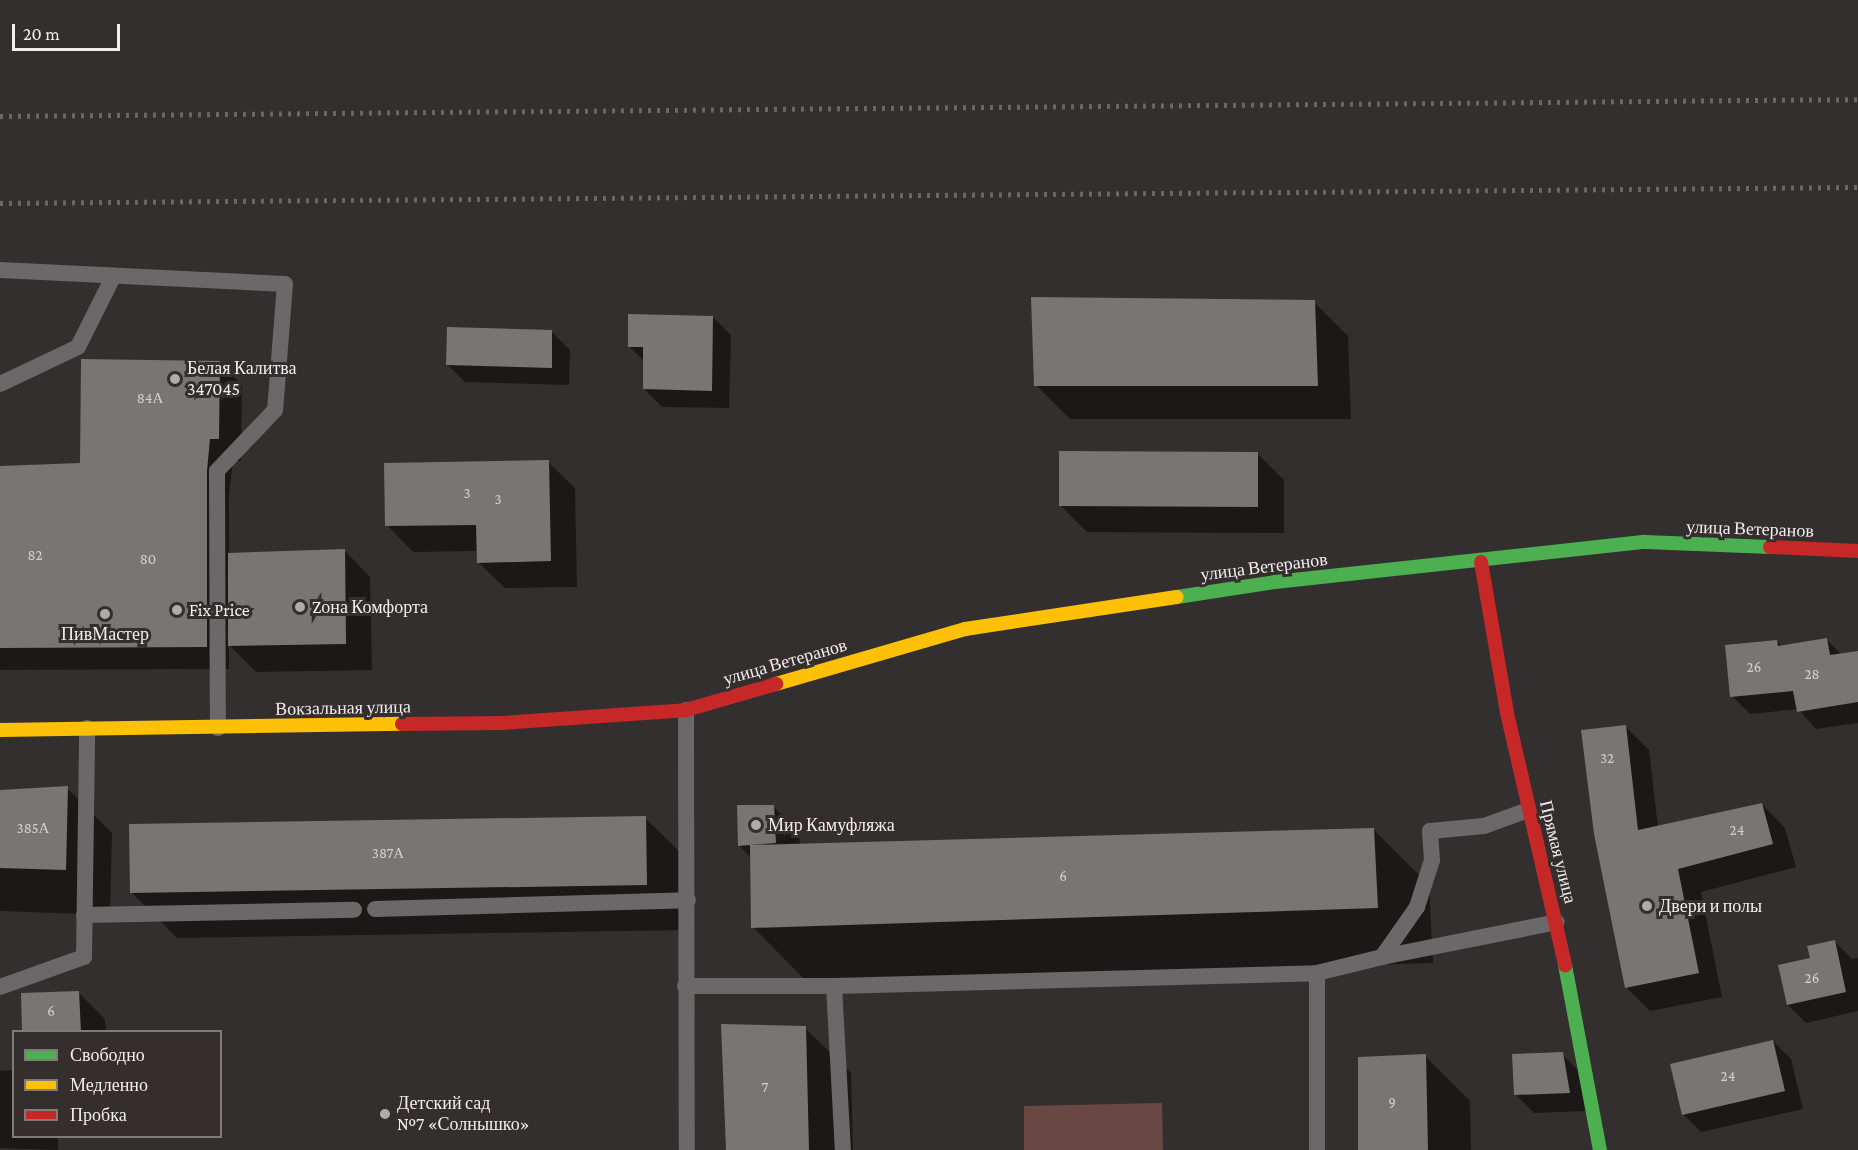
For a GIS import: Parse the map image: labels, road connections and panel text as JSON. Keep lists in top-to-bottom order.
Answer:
{
  "streets": {
    "main road": ["улица Ветеранов", "Вокзальная улица", "Прямая улица"]
  },
  "crossings": [
    ["улица Ветеранов", "Вокзальная улица"],
    ["улица Ветеранов", "Прямая улица"]
  ],
  "places": [
    "Белая Калитва 347045",
    "Zона Комфорта",
    "Fix Price",
    "ПивМастер",
    "Мир Камуфляжа",
    "Двери и полы",
    "Детский сад №7 «Солнышко»"
  ],
  "house_numbers": [
    "84А",
    "3",
    "3",
    "82",
    "80",
    "26",
    "28",
    "32",
    "385А",
    "24",
    "387А",
    "6",
    "26",
    "6",
    "24",
    "7",
    "9"
  ],
  "legend": ["Свободно", "Медленно", "Пробка"],
  "scale_bar": "20 m"
}
